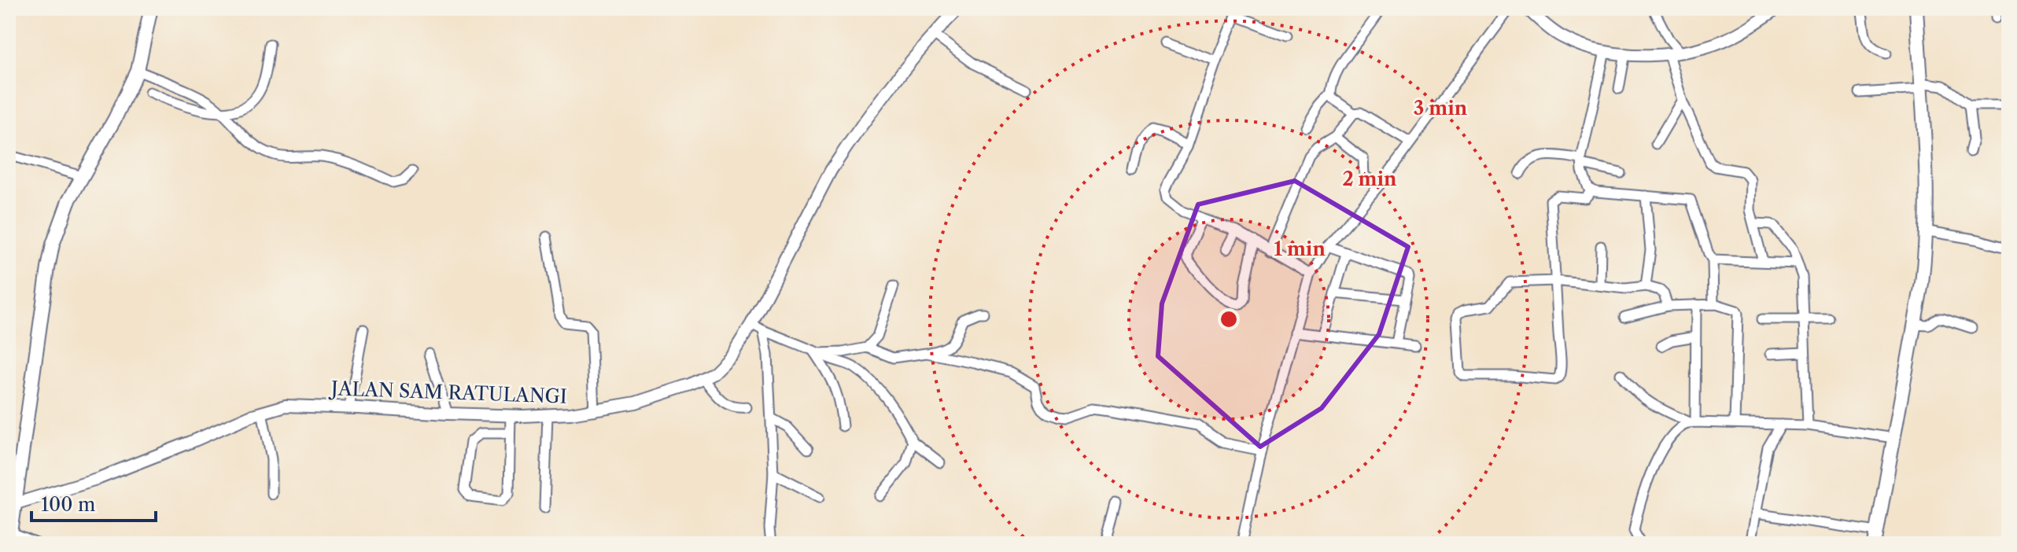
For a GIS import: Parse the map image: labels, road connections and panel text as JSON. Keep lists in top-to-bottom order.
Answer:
{
  "streets": {
    "street": ["JALAN SAM RATULANGI"]
  },
  "scale_bar": "100 m",
  "rings": ["3 min", "2 min", "1 min"]
}
